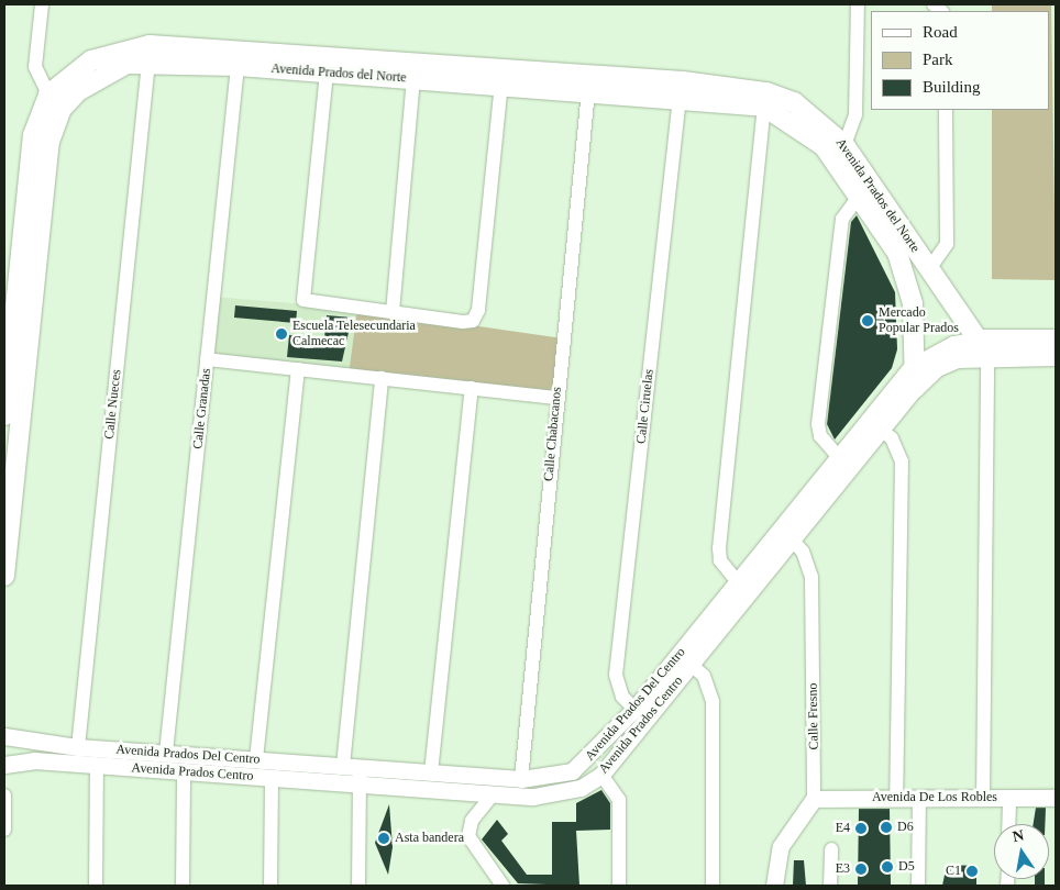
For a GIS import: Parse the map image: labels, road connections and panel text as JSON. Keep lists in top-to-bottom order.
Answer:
{
  "streets": {
    "main road": ["Avenida Prados del Norte", "Avenida Prados Centro"],
    "street": [
      "Calle Nueces",
      "Calle Ciruelas",
      "Calle Granadas",
      "Calle Chabacanos",
      "Avenida Prados Del Centro",
      "Calle Fresno",
      "Avenida De Los Robles"
    ]
  },
  "crossings": [
    ["Avenida Prados del Norte", "Calle Nueces"],
    ["Avenida Prados del Norte", "Calle Ciruelas"],
    ["Avenida Prados del Norte", "Calle Granadas"],
    ["Avenida Prados del Norte", "Calle Chabacanos"],
    ["Avenida Prados del Norte", "Avenida Prados Del Centro"],
    ["Avenida Prados del Norte", "Avenida Prados Centro"],
    ["Calle Nueces", "Avenida Prados Del Centro"],
    ["Calle Ciruelas", "Avenida Prados Del Centro"],
    ["Calle Granadas", "Avenida Prados Del Centro"],
    ["Calle Chabacanos", "Avenida Prados Del Centro"],
    ["Avenida Prados Del Centro", "Avenida Prados Centro"],
    ["Calle Fresno", "Avenida Prados Centro"],
    ["Calle Fresno", "Avenida De Los Robles"]
  ],
  "places": [
    "Mercado Popular Prados",
    "Escuela Telesecundaria Calmecac",
    "D6",
    "E4",
    "Asta bandera",
    "D5",
    "E3",
    "C1"
  ],
  "legend": ["Road", "Park", "Building"],
  "north": "top"
}
